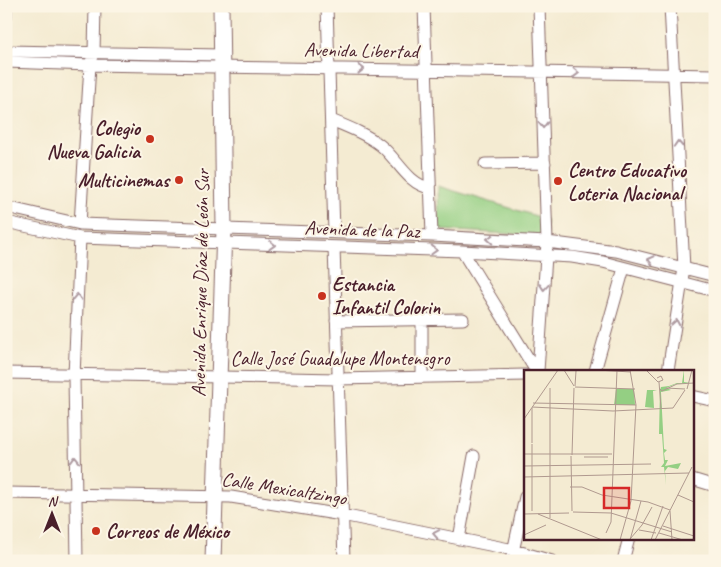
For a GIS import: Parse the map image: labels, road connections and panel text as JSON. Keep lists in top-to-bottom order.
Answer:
{
  "streets": {
    "main road": ["Avenida Enrique Díaz de León Sur"],
    "street": [
      "Avenida Libertad",
      "Avenida de la Paz",
      "Calle José Guadalupe Montenegro",
      "Calle Mexicaltzingo"
    ]
  },
  "crossings": [
    ["Avenida Libertad", "Avenida Enrique Díaz de León Sur"],
    ["Avenida de la Paz", "Avenida Enrique Díaz de León Sur"],
    ["Avenida Enrique Díaz de León Sur", "Calle José Guadalupe Montenegro"],
    ["Avenida Enrique Díaz de León Sur", "Calle Mexicaltzingo"]
  ],
  "places": [
    "Colegio Nueva Galicia",
    "Multicinemas",
    "Centro Educativo Loteria Nacional",
    "Estancia Infantil Colorin",
    "Correos de México"
  ],
  "north": "top"
}
